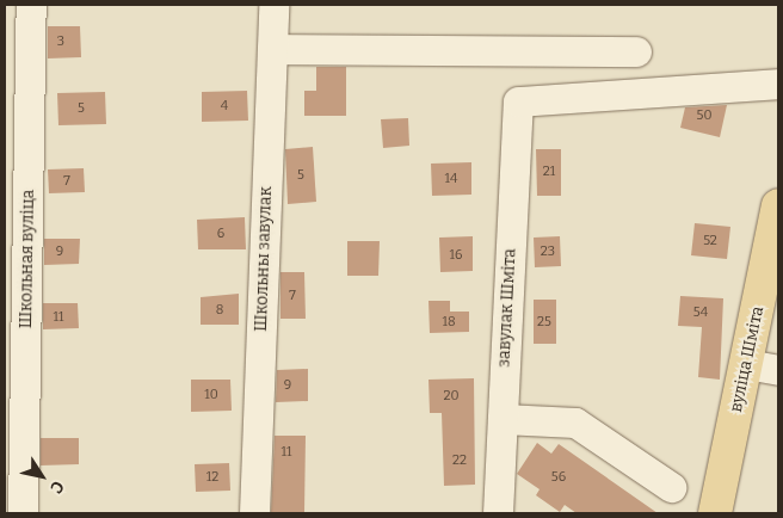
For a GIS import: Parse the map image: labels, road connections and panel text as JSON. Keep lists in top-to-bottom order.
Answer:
{
  "streets": {
    "main road": ["вуліца Шміта"],
    "street": ["Школьная вуліца", "Школьны завулак", "завулак Шміта"]
  },
  "house_numbers": [
    "3",
    "4",
    "5",
    "50",
    "21",
    "5",
    "14",
    "7",
    "6",
    "52",
    "9",
    "23",
    "16",
    "7",
    "8",
    "54",
    "11",
    "18",
    "25",
    "9",
    "10",
    "20",
    "11",
    "22",
    "12",
    "56"
  ],
  "north": "bottom right"
}
